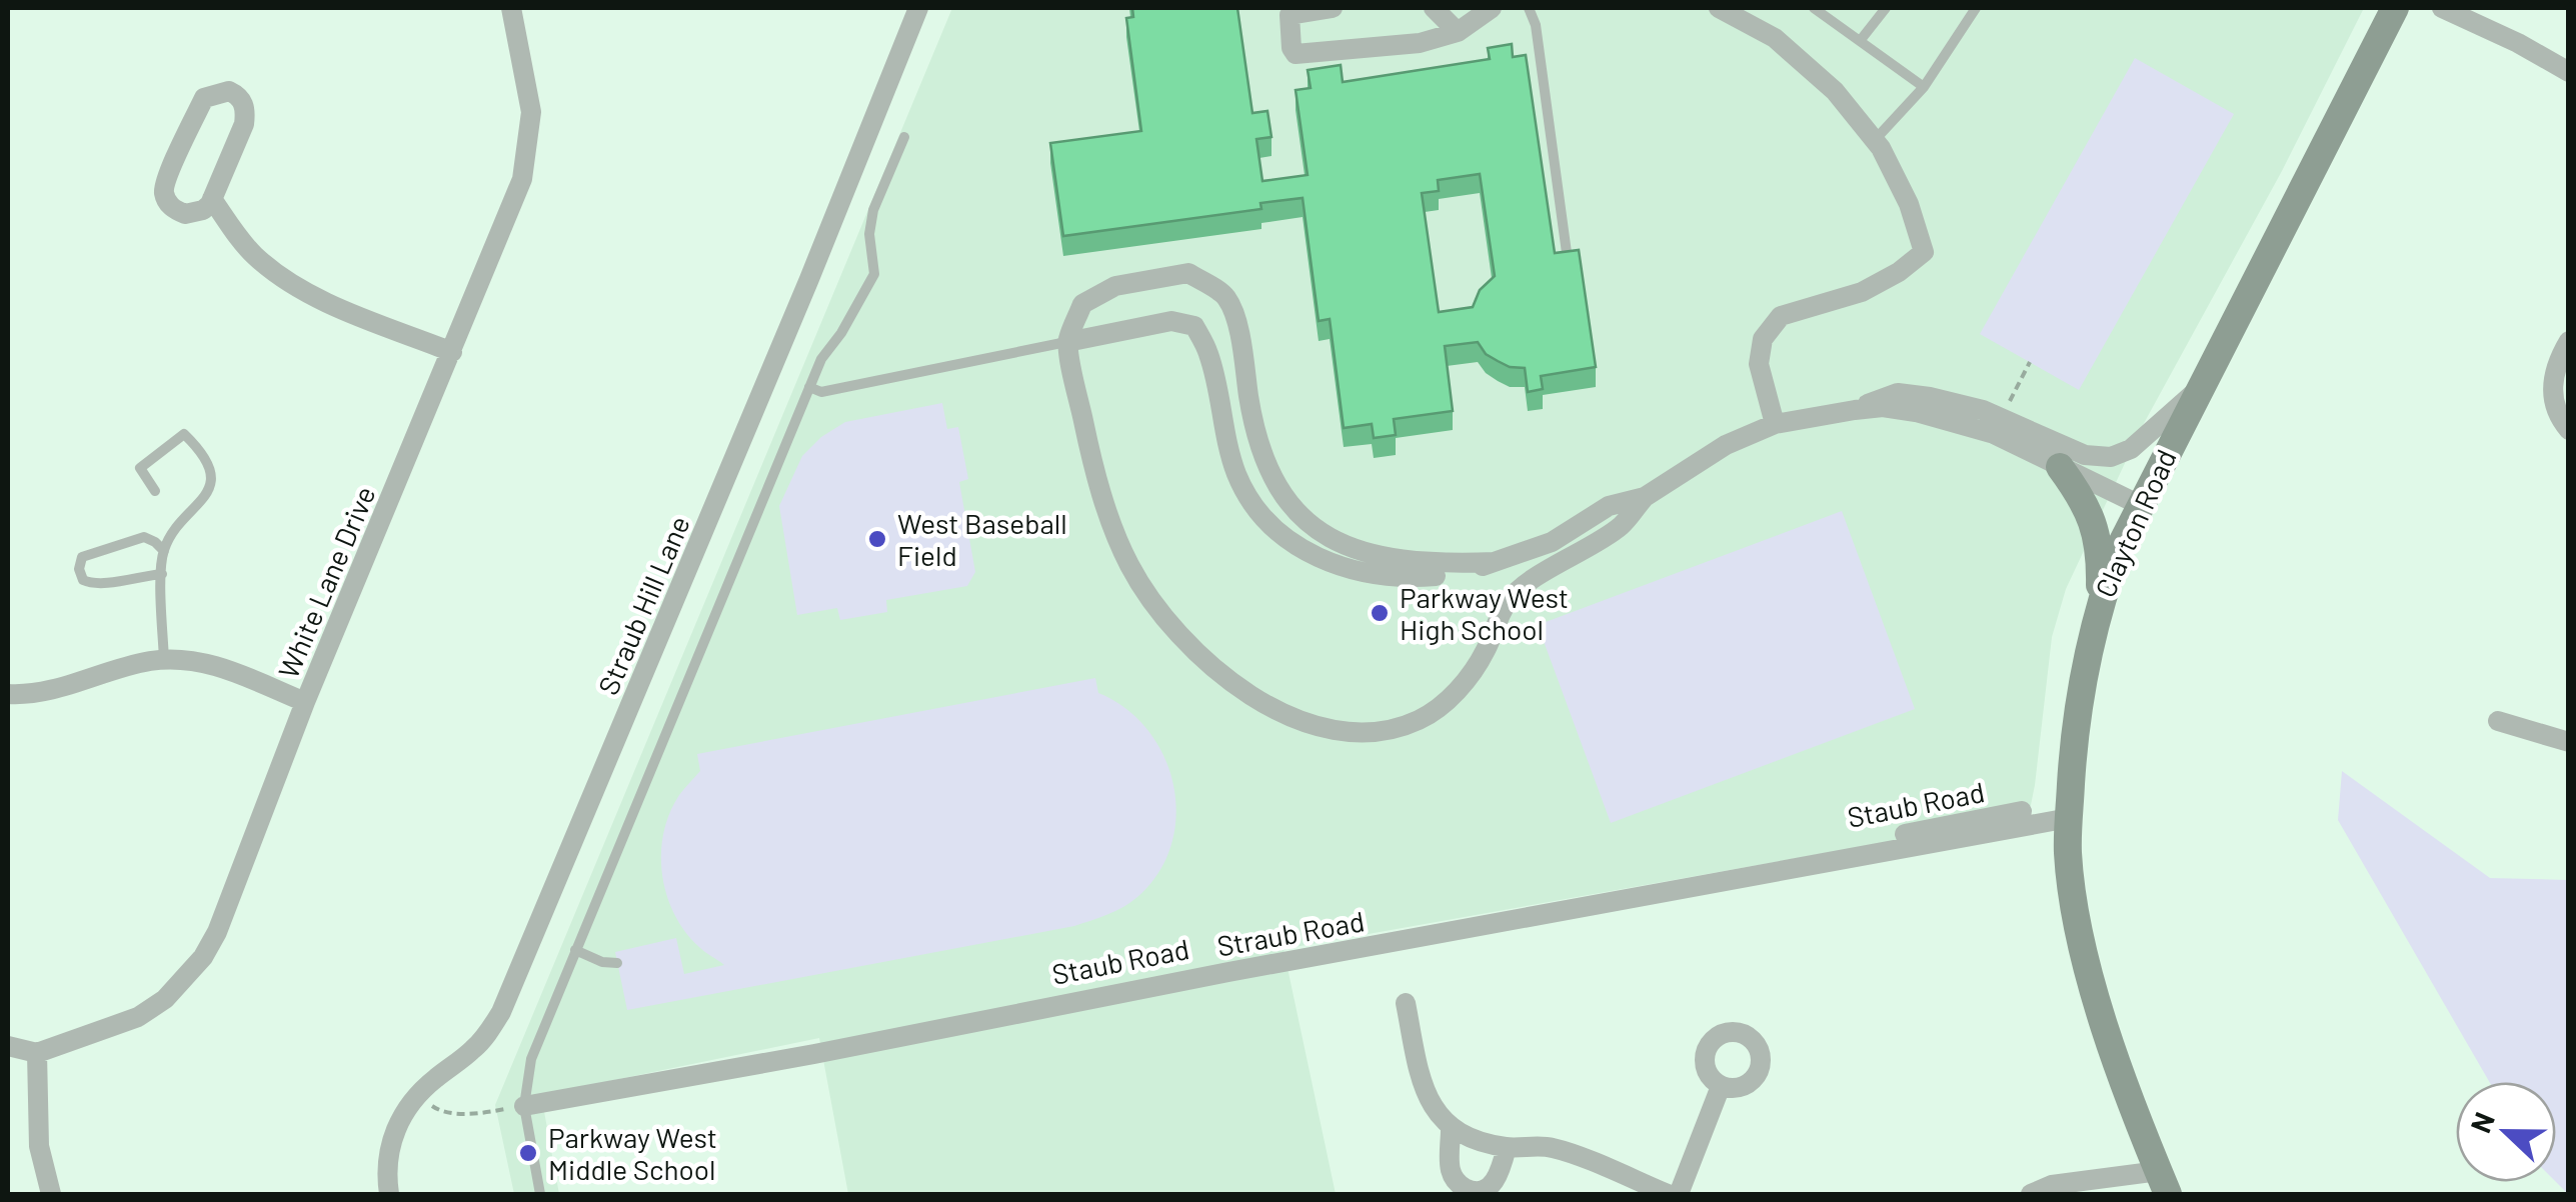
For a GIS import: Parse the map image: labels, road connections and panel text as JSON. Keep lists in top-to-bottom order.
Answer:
{
  "streets": {
    "main road": ["Clayton Road"],
    "street": [
      "White Lane Drive",
      "Straub Hill Lane",
      "Staub Road",
      "Straub Road"
    ]
  },
  "crossings": [
    ["Clayton Road", "Straub Road"],
    ["Staub Road", "Straub Road"]
  ],
  "places": ["West Baseball Field", "Parkway West High School", "Parkway West Middle School"],
  "north": "left"
}
